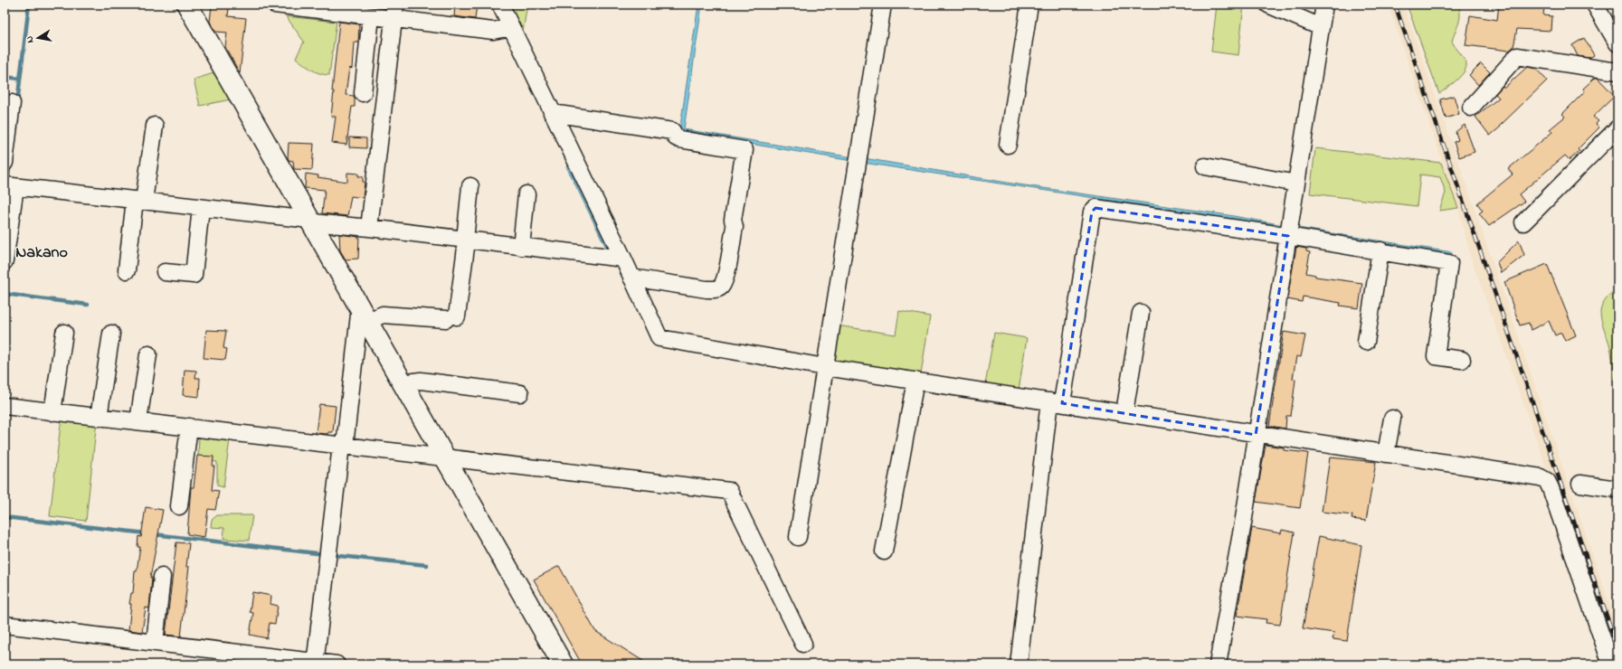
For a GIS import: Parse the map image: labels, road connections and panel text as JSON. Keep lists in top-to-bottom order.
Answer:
{
  "districts": ["Nakano"],
  "north": "left"
}
